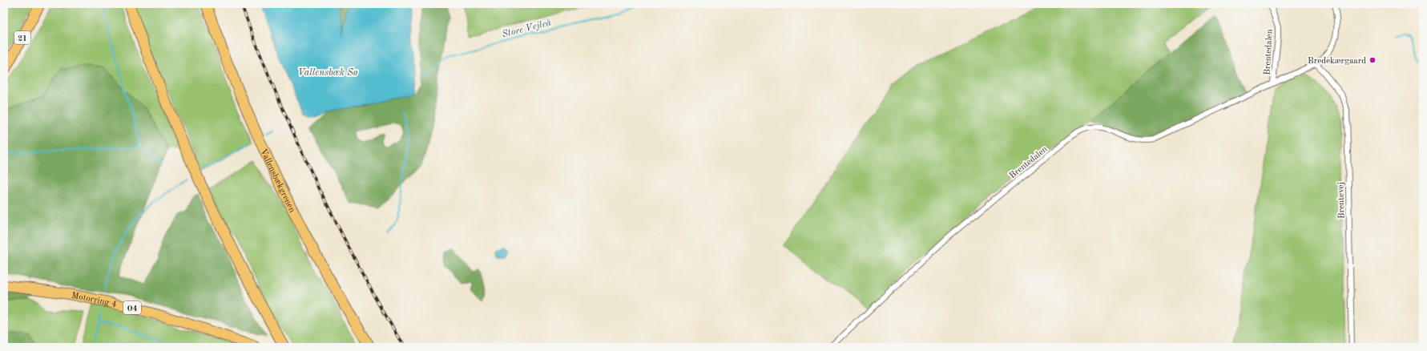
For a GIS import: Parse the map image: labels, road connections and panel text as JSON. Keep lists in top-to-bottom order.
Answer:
{
  "streets": {
    "highway": [
      "21",
      "Vallensbækgrenen",
      "Motorring 4",
      "O4"
    ],
    "street": ["Brentedalen", "Brentevej"]
  },
  "crossings": [
    ["Brentedalen", "Brentevej"]
  ],
  "water": ["Store Vejleå", "Vallensbæk Sø"],
  "places": ["Bredekærgaard"]
}
